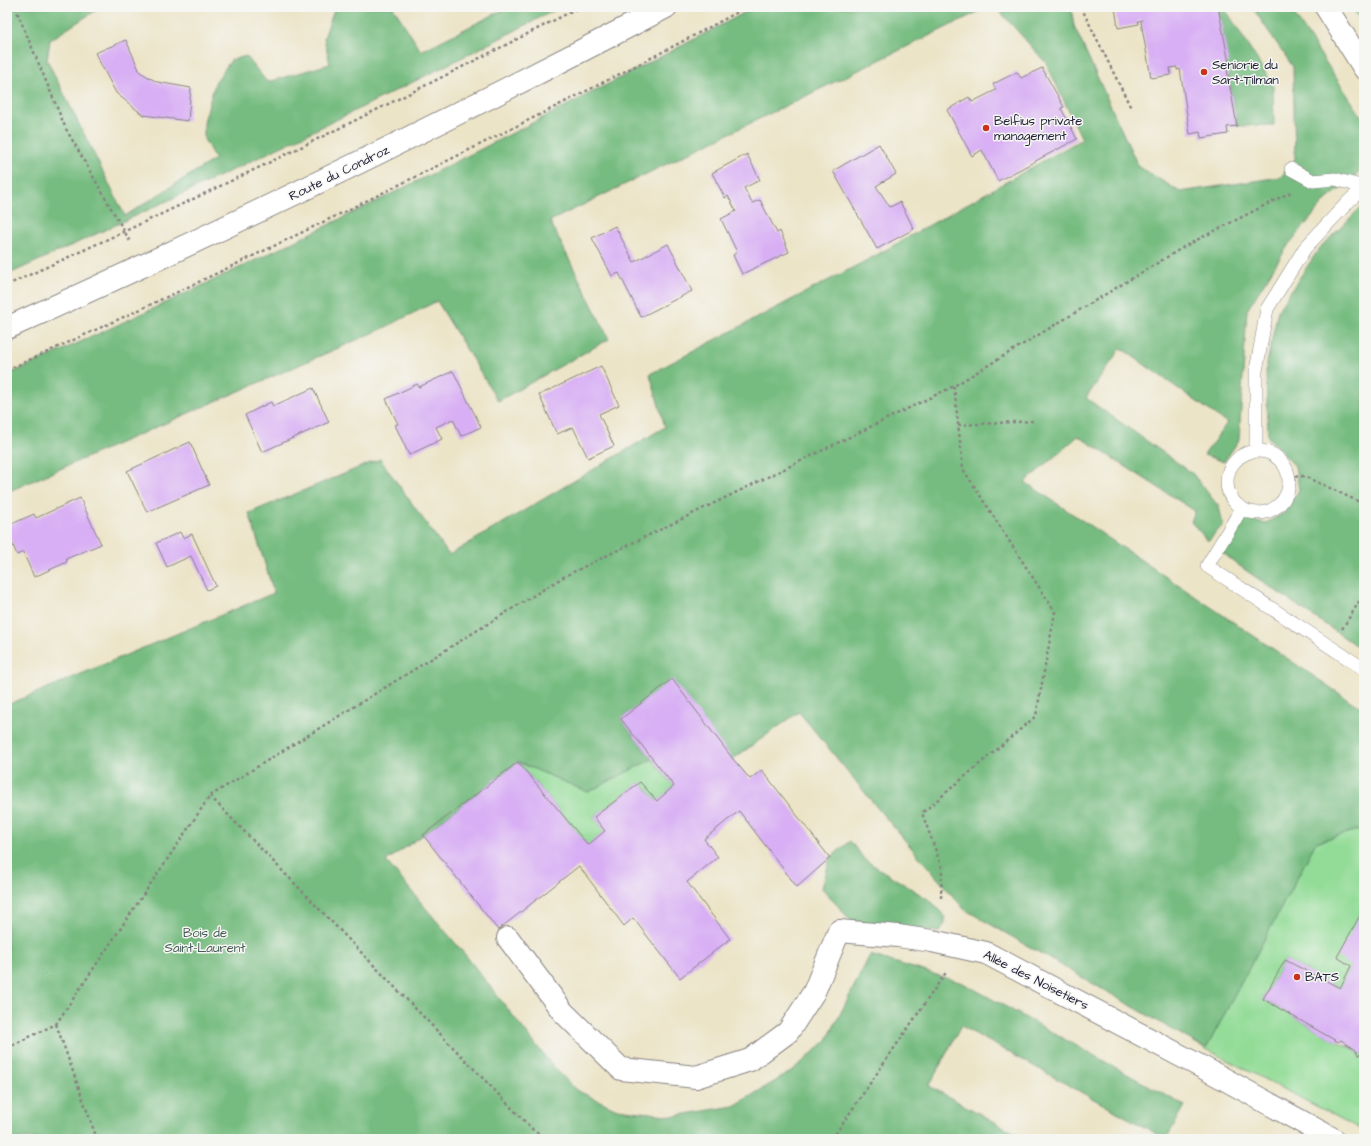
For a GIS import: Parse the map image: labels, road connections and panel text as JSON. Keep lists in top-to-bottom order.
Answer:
{
  "streets": {
    "street": ["Route du Condroz", "Allée des Noisetiers"]
  },
  "parks": ["Bois de Saint-Laurent"],
  "places": ["Seniorie du Sart-Tilman", "Belfius private management", "BATS"]
}
